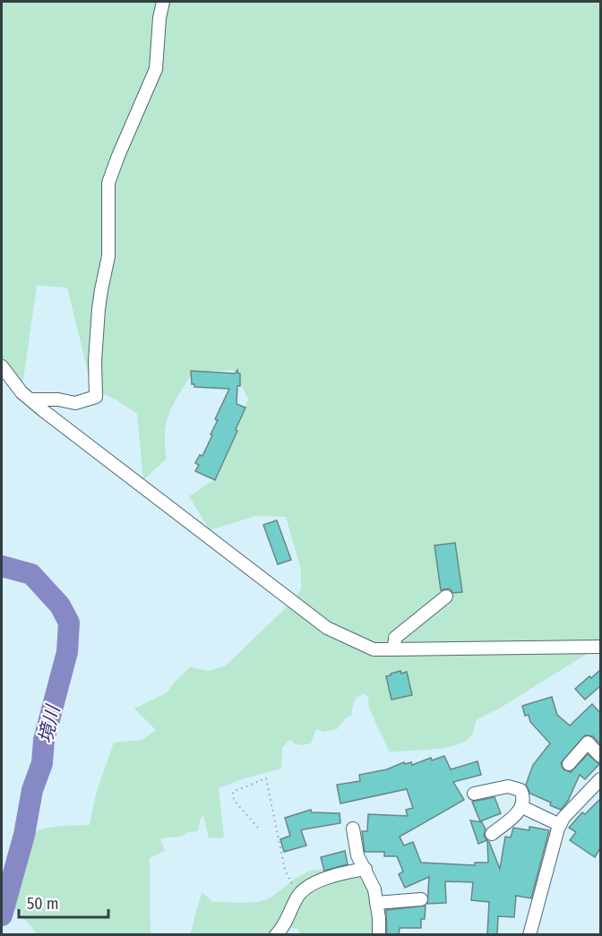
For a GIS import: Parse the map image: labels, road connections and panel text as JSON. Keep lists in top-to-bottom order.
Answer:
{
  "water": ["境川"],
  "scale_bar": "50 m"
}
